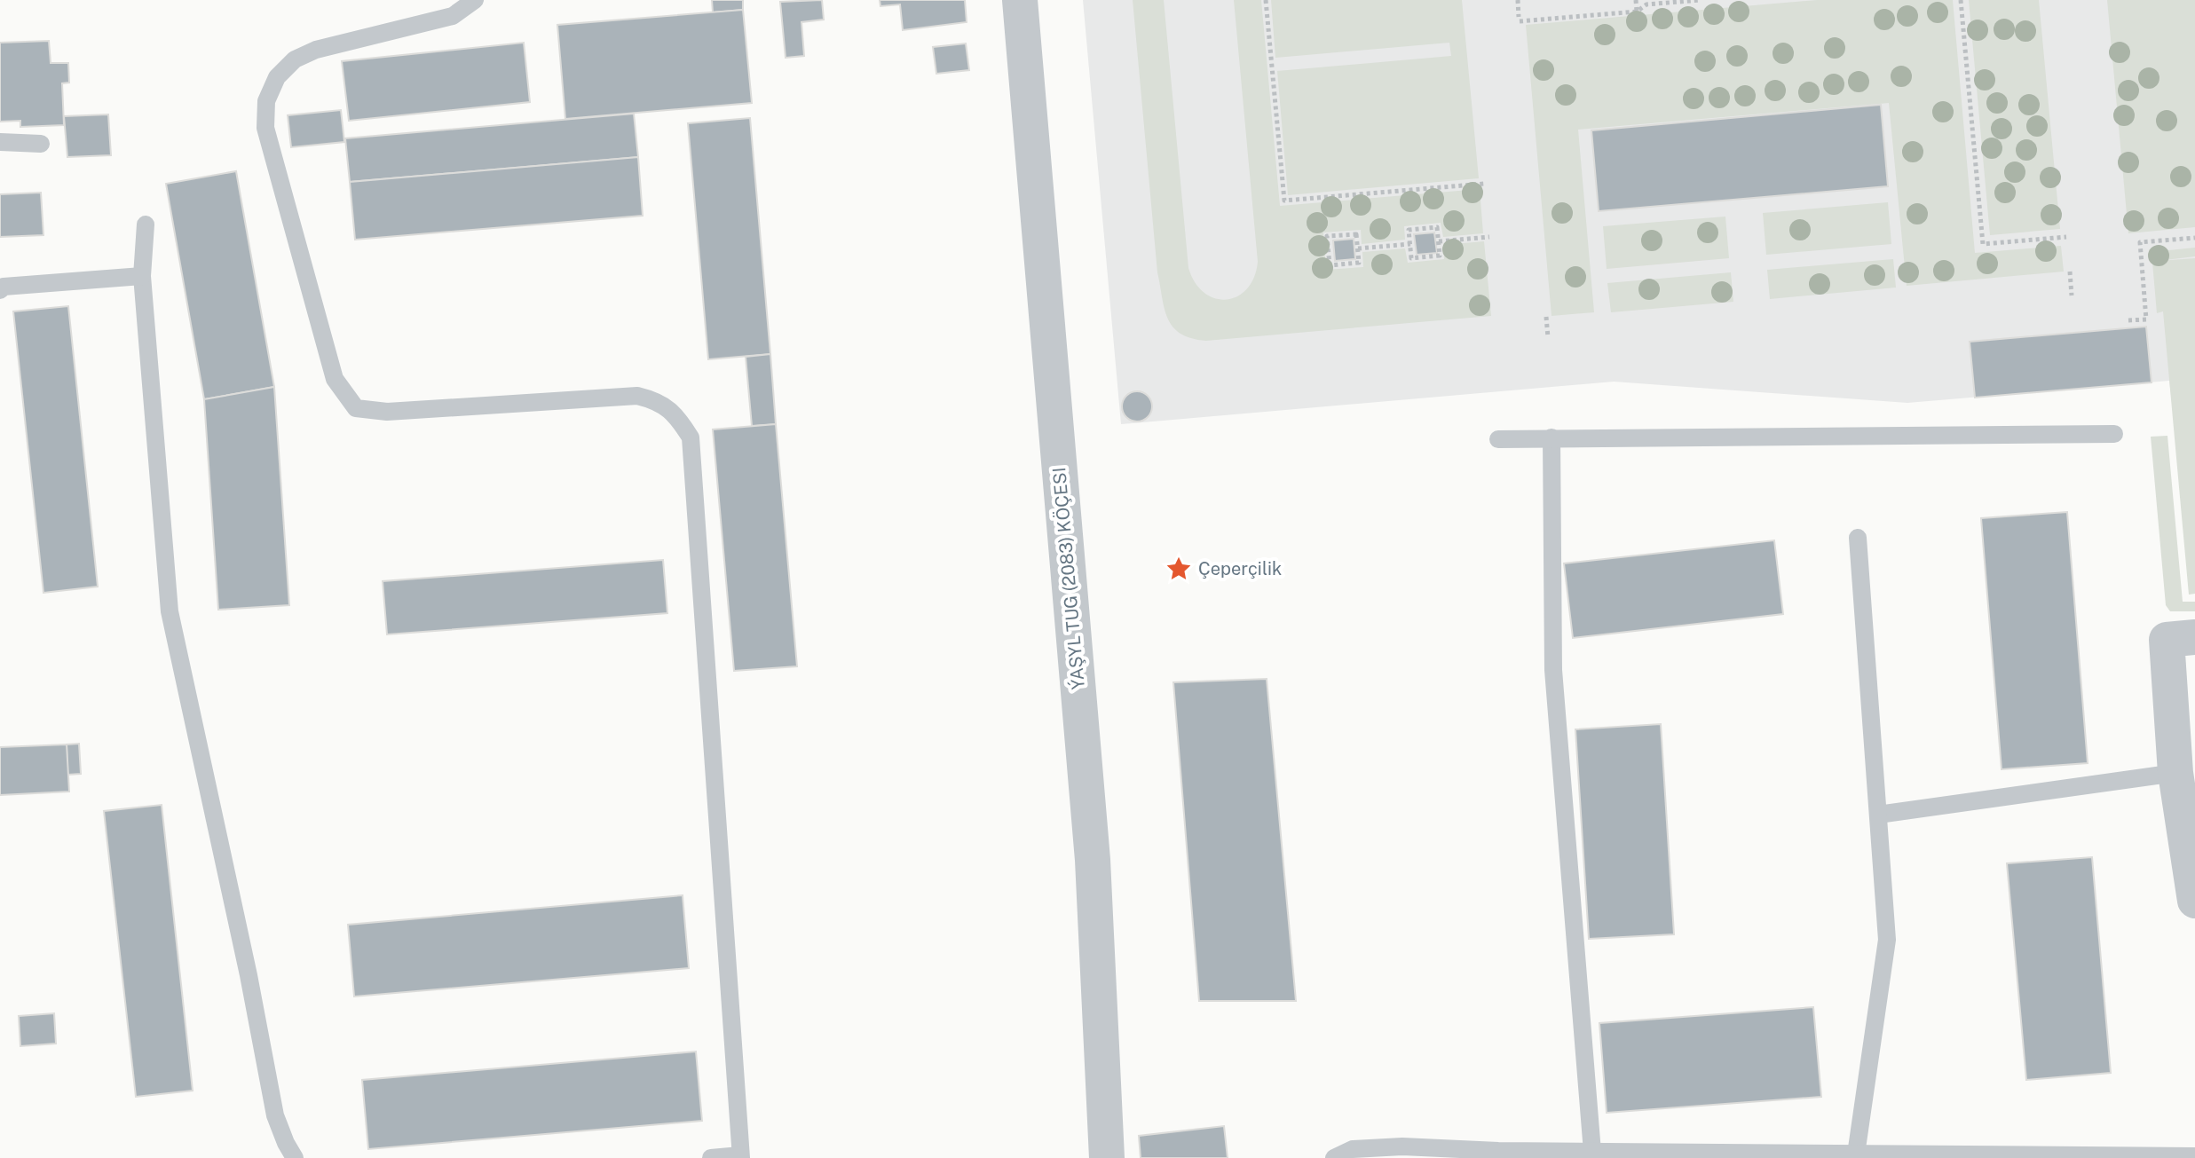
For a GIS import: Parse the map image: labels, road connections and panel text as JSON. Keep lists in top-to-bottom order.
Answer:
{
  "streets": {
    "street": ["ÝAŞYL TUG (2083) KÖÇESI"]
  },
  "places": {
    "place": ["Çeperçilik"]
  }
}
